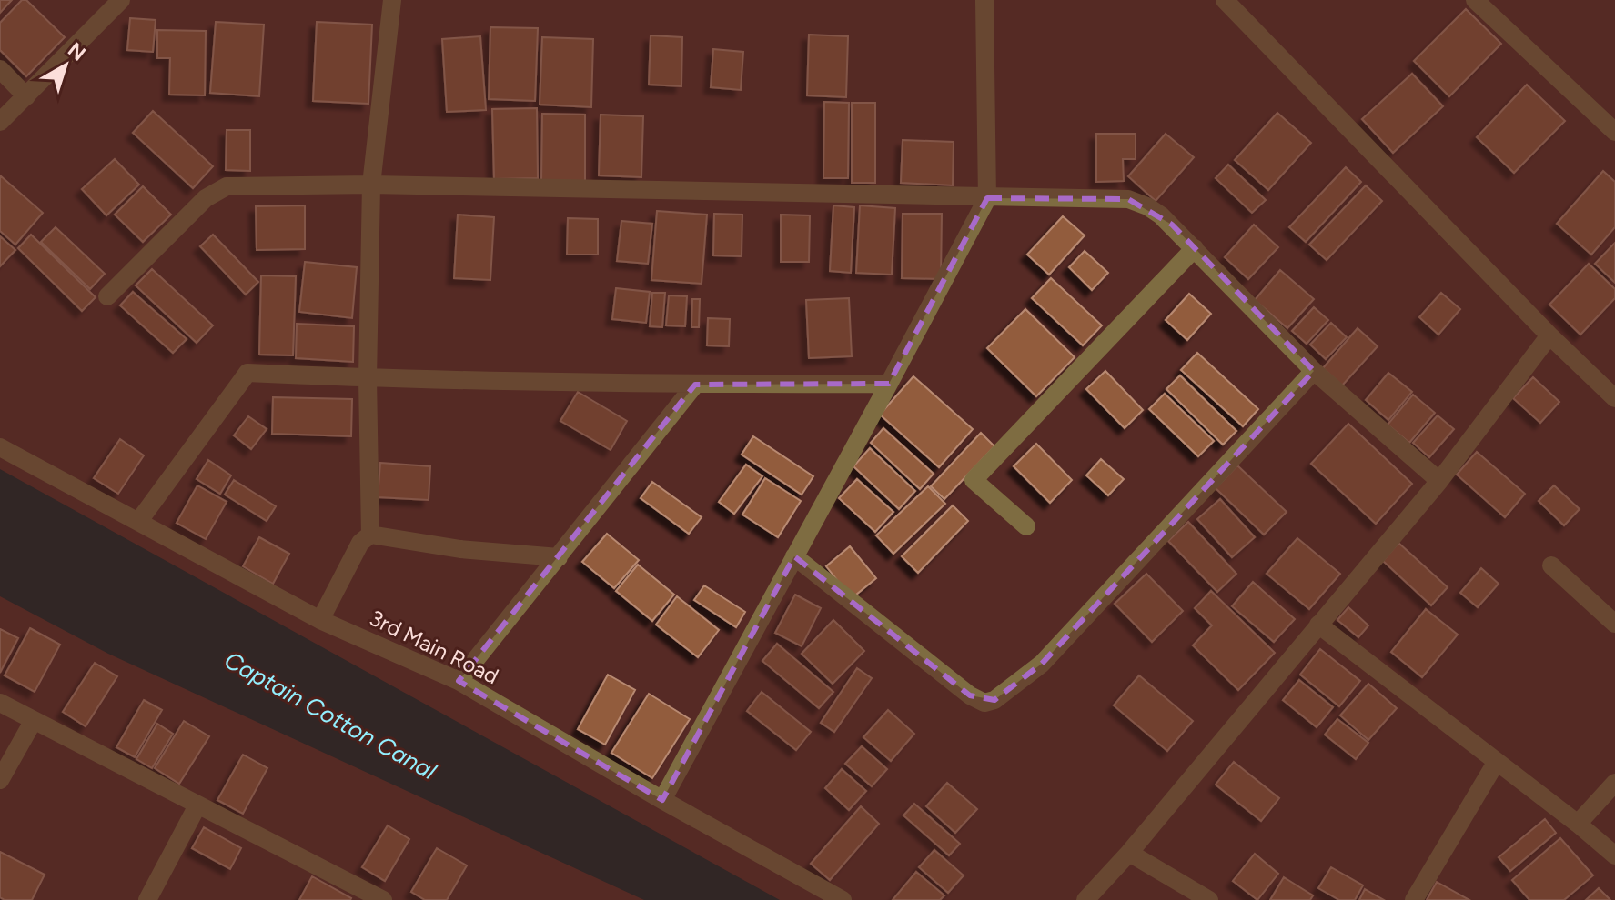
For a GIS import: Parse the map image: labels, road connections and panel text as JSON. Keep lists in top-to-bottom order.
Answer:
{
  "streets": {
    "street": ["3rd Main Road"]
  },
  "water": ["Captain Cotton Canal"],
  "north": "top right"
}
